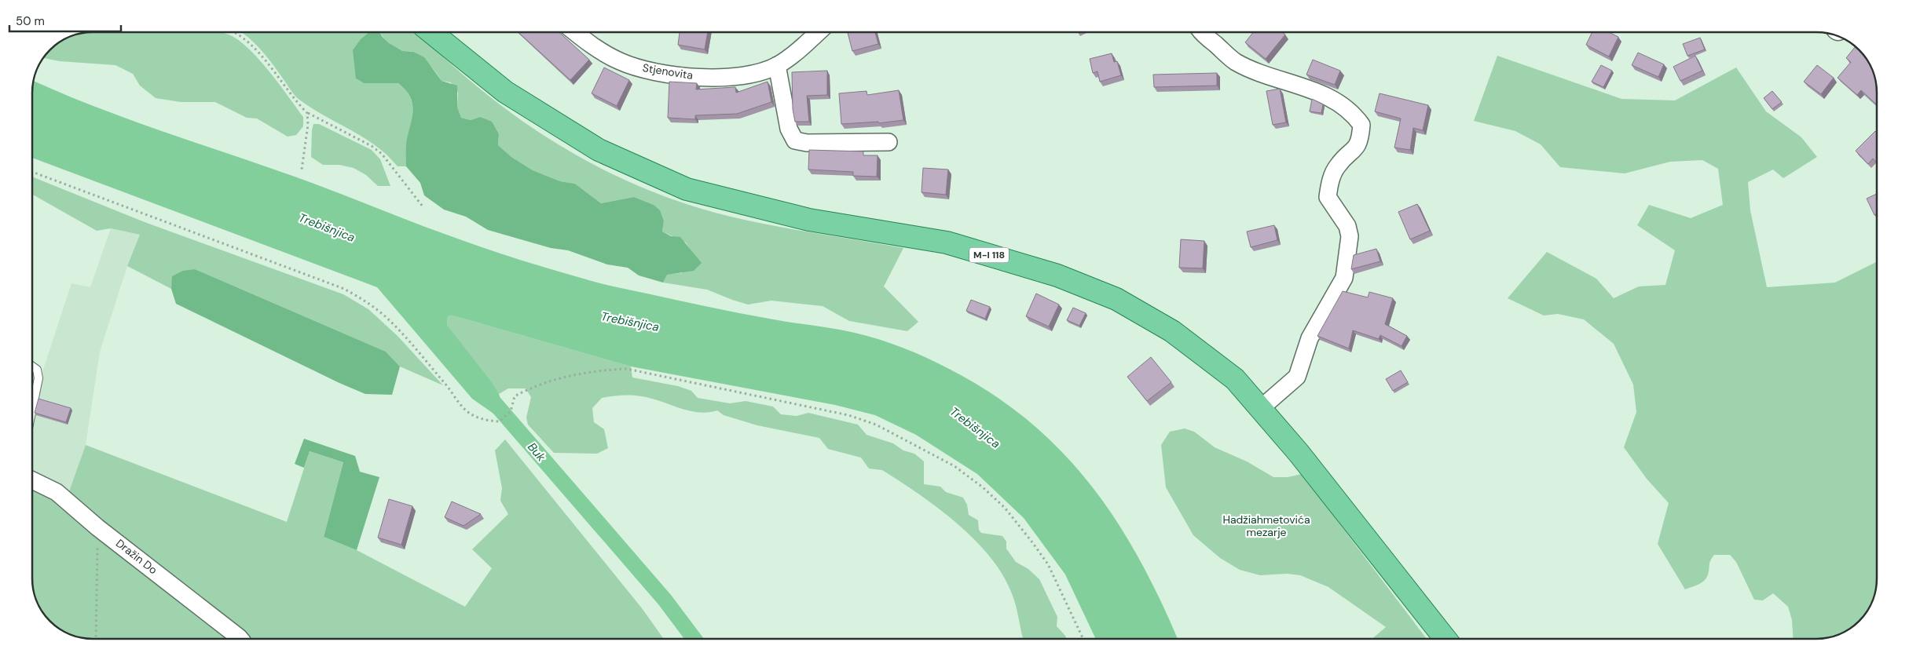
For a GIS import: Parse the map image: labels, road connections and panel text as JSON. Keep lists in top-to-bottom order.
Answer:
{
  "streets": {
    "main road": ["M-I 118"],
    "street": ["Stjenovita", "Dražin Do"]
  },
  "water": ["Trebišnjica", "Buk"],
  "parks": ["Hadžiahmetovića mezarje"],
  "scale_bar": "50 m"
}
